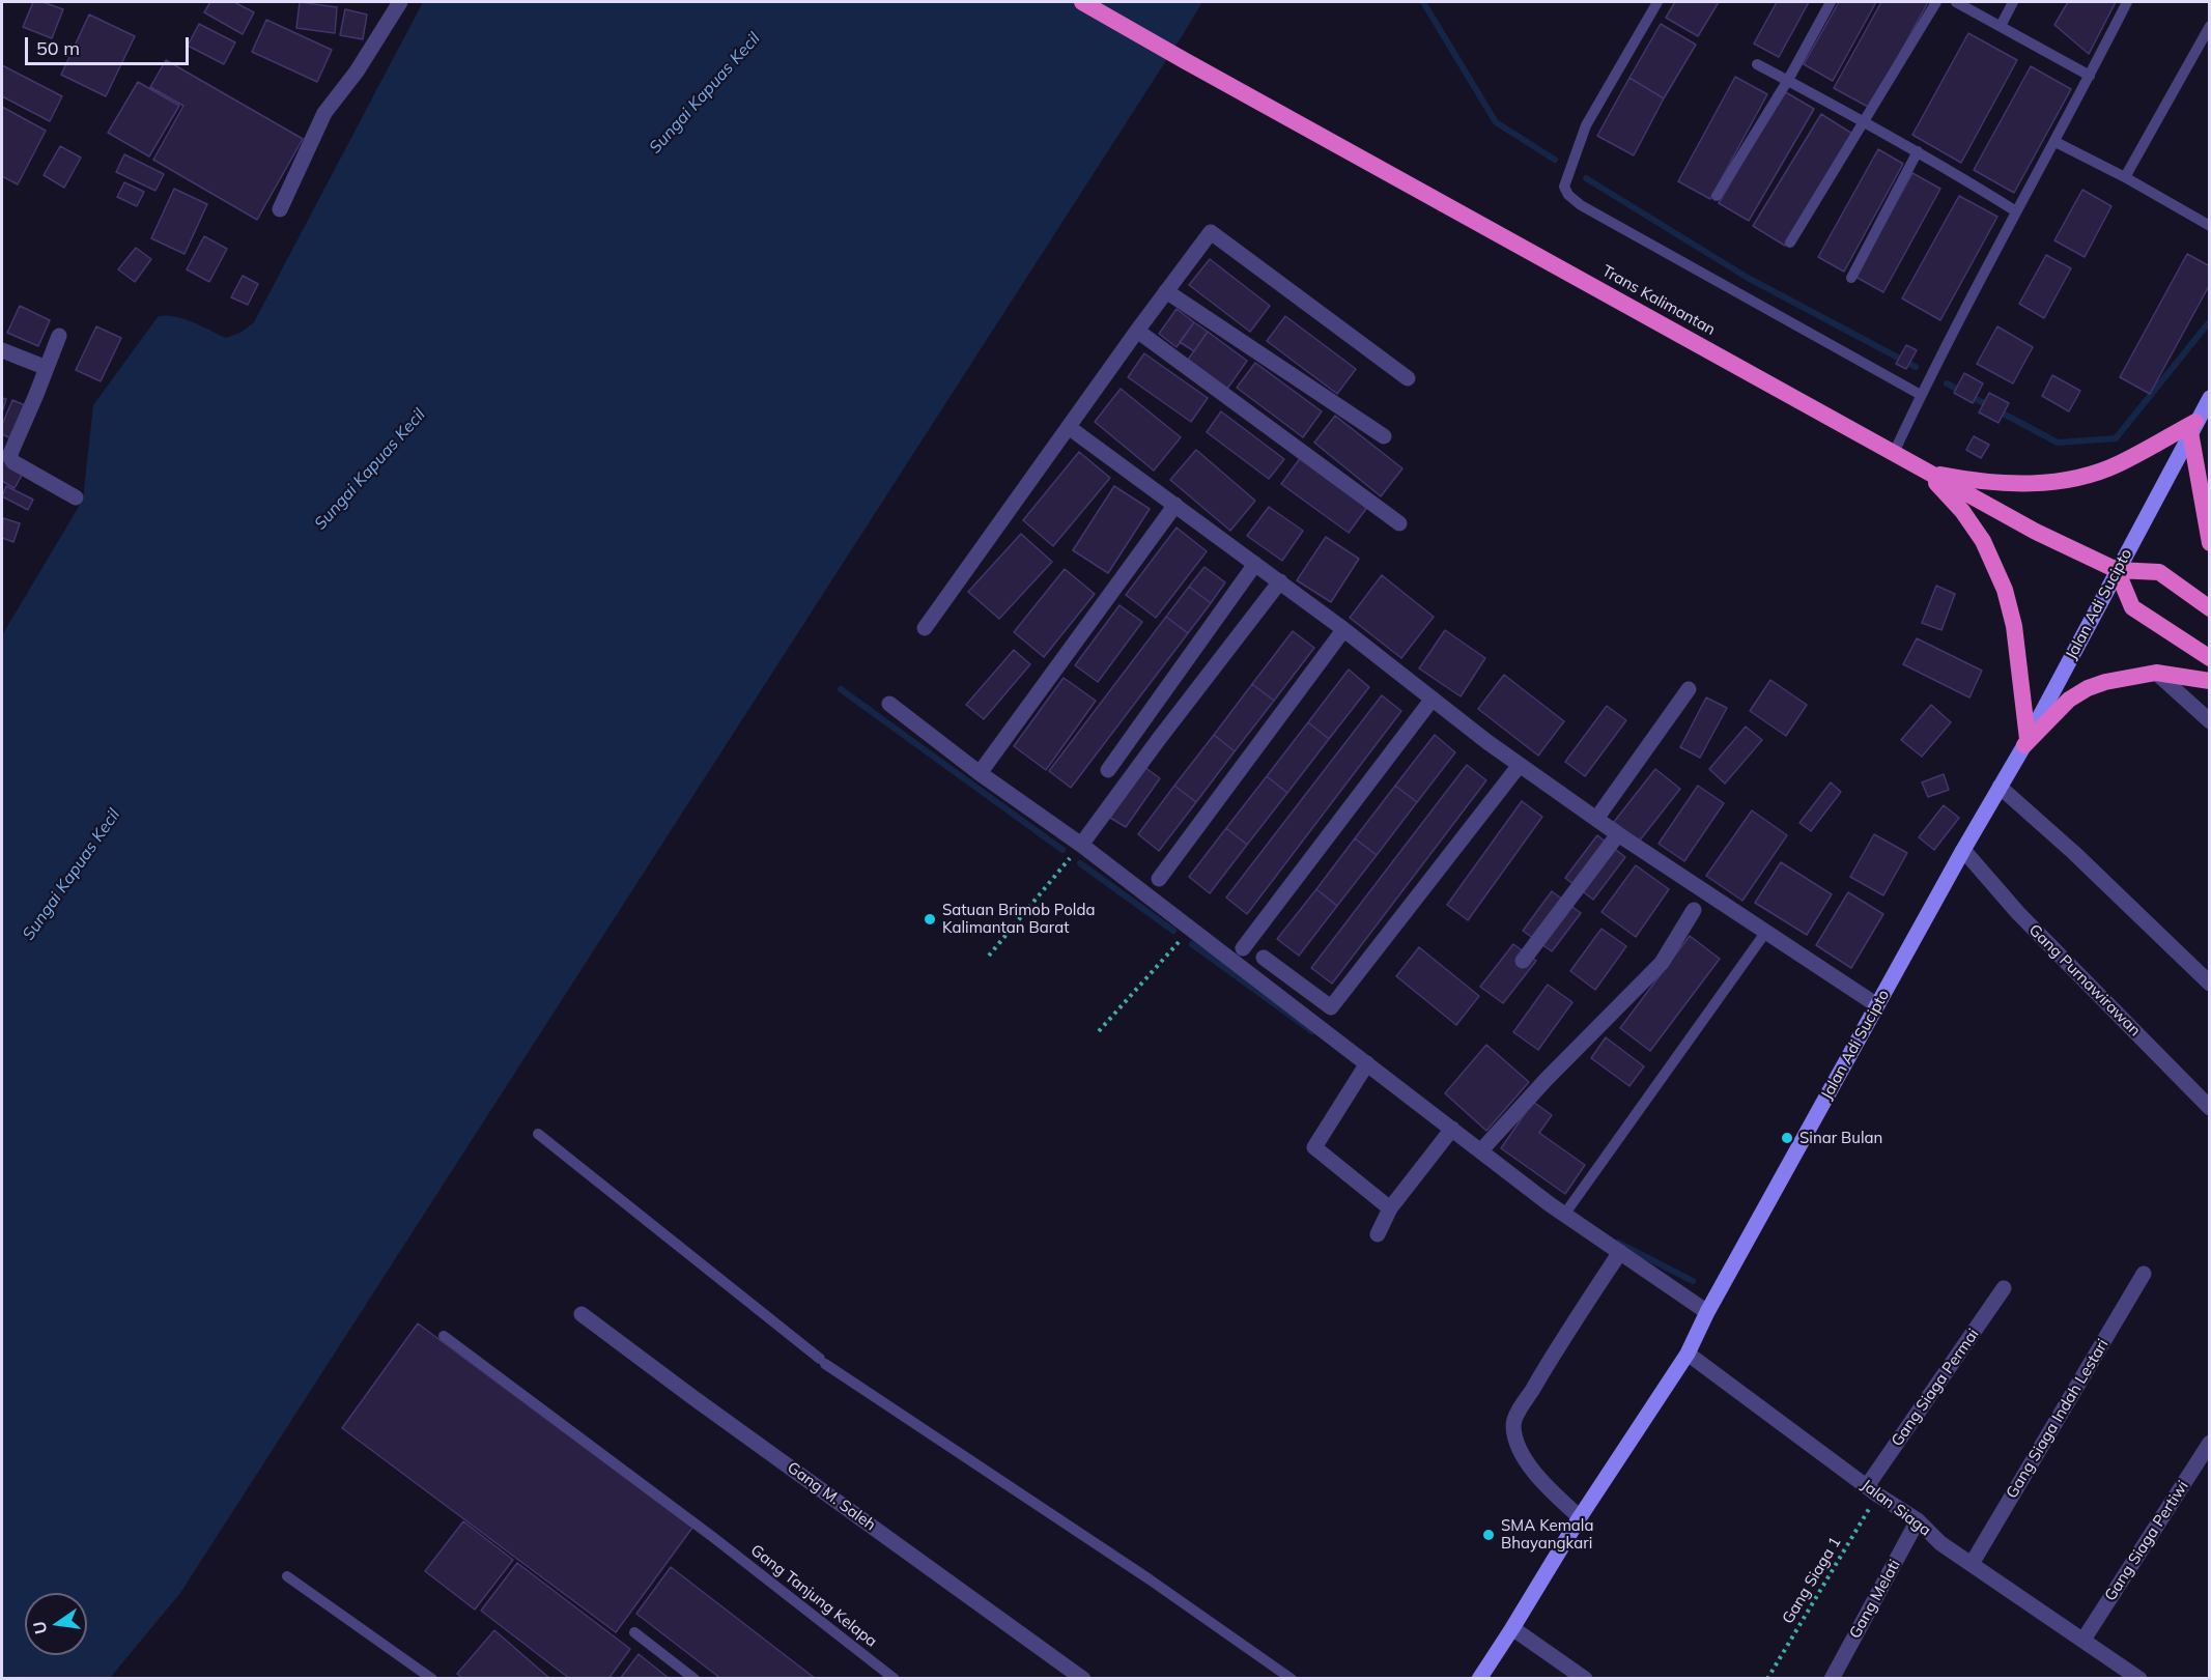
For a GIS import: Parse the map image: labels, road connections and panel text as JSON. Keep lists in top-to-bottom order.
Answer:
{
  "streets": {
    "highway": ["Trans Kalimantan"],
    "main road": ["Jalan Adi Sucipto"],
    "street": [
      "Gang Purnawirawan",
      "Gang Siaga Permai",
      "Gang Siaga Indah Lestari",
      "Gang M. Saleh",
      "Jalan Siaga",
      "Gang Siaga Pertiwi",
      "Gang Melati"
    ],
    "lane": ["Gang Tanjung Kelapa"],
    "path": ["Gang Siaga 1"]
  },
  "crossings": [
    ["Trans Kalimantan", "Jalan Adi Sucipto"],
    ["Jalan Adi Sucipto", "Gang Purnawirawan"],
    ["Jalan Adi Sucipto", "Jalan Siaga"],
    ["Gang Siaga Permai", "Jalan Siaga"],
    ["Gang Siaga Permai", "Gang Siaga 1"],
    ["Gang Siaga Indah Lestari", "Jalan Siaga"],
    ["Jalan Siaga", "Gang Siaga Pertiwi"],
    ["Jalan Siaga", "Gang Siaga 1"],
    ["Jalan Siaga", "Gang Melati"]
  ],
  "water": ["Sungai Kapuas Kecil"],
  "places": ["Satuan Brimob Polda Kalimantan Barat", "Sinar Bulan", "SMA Kemala Bhayangkari"],
  "scale_bar": "50 m",
  "north": "left"
}
